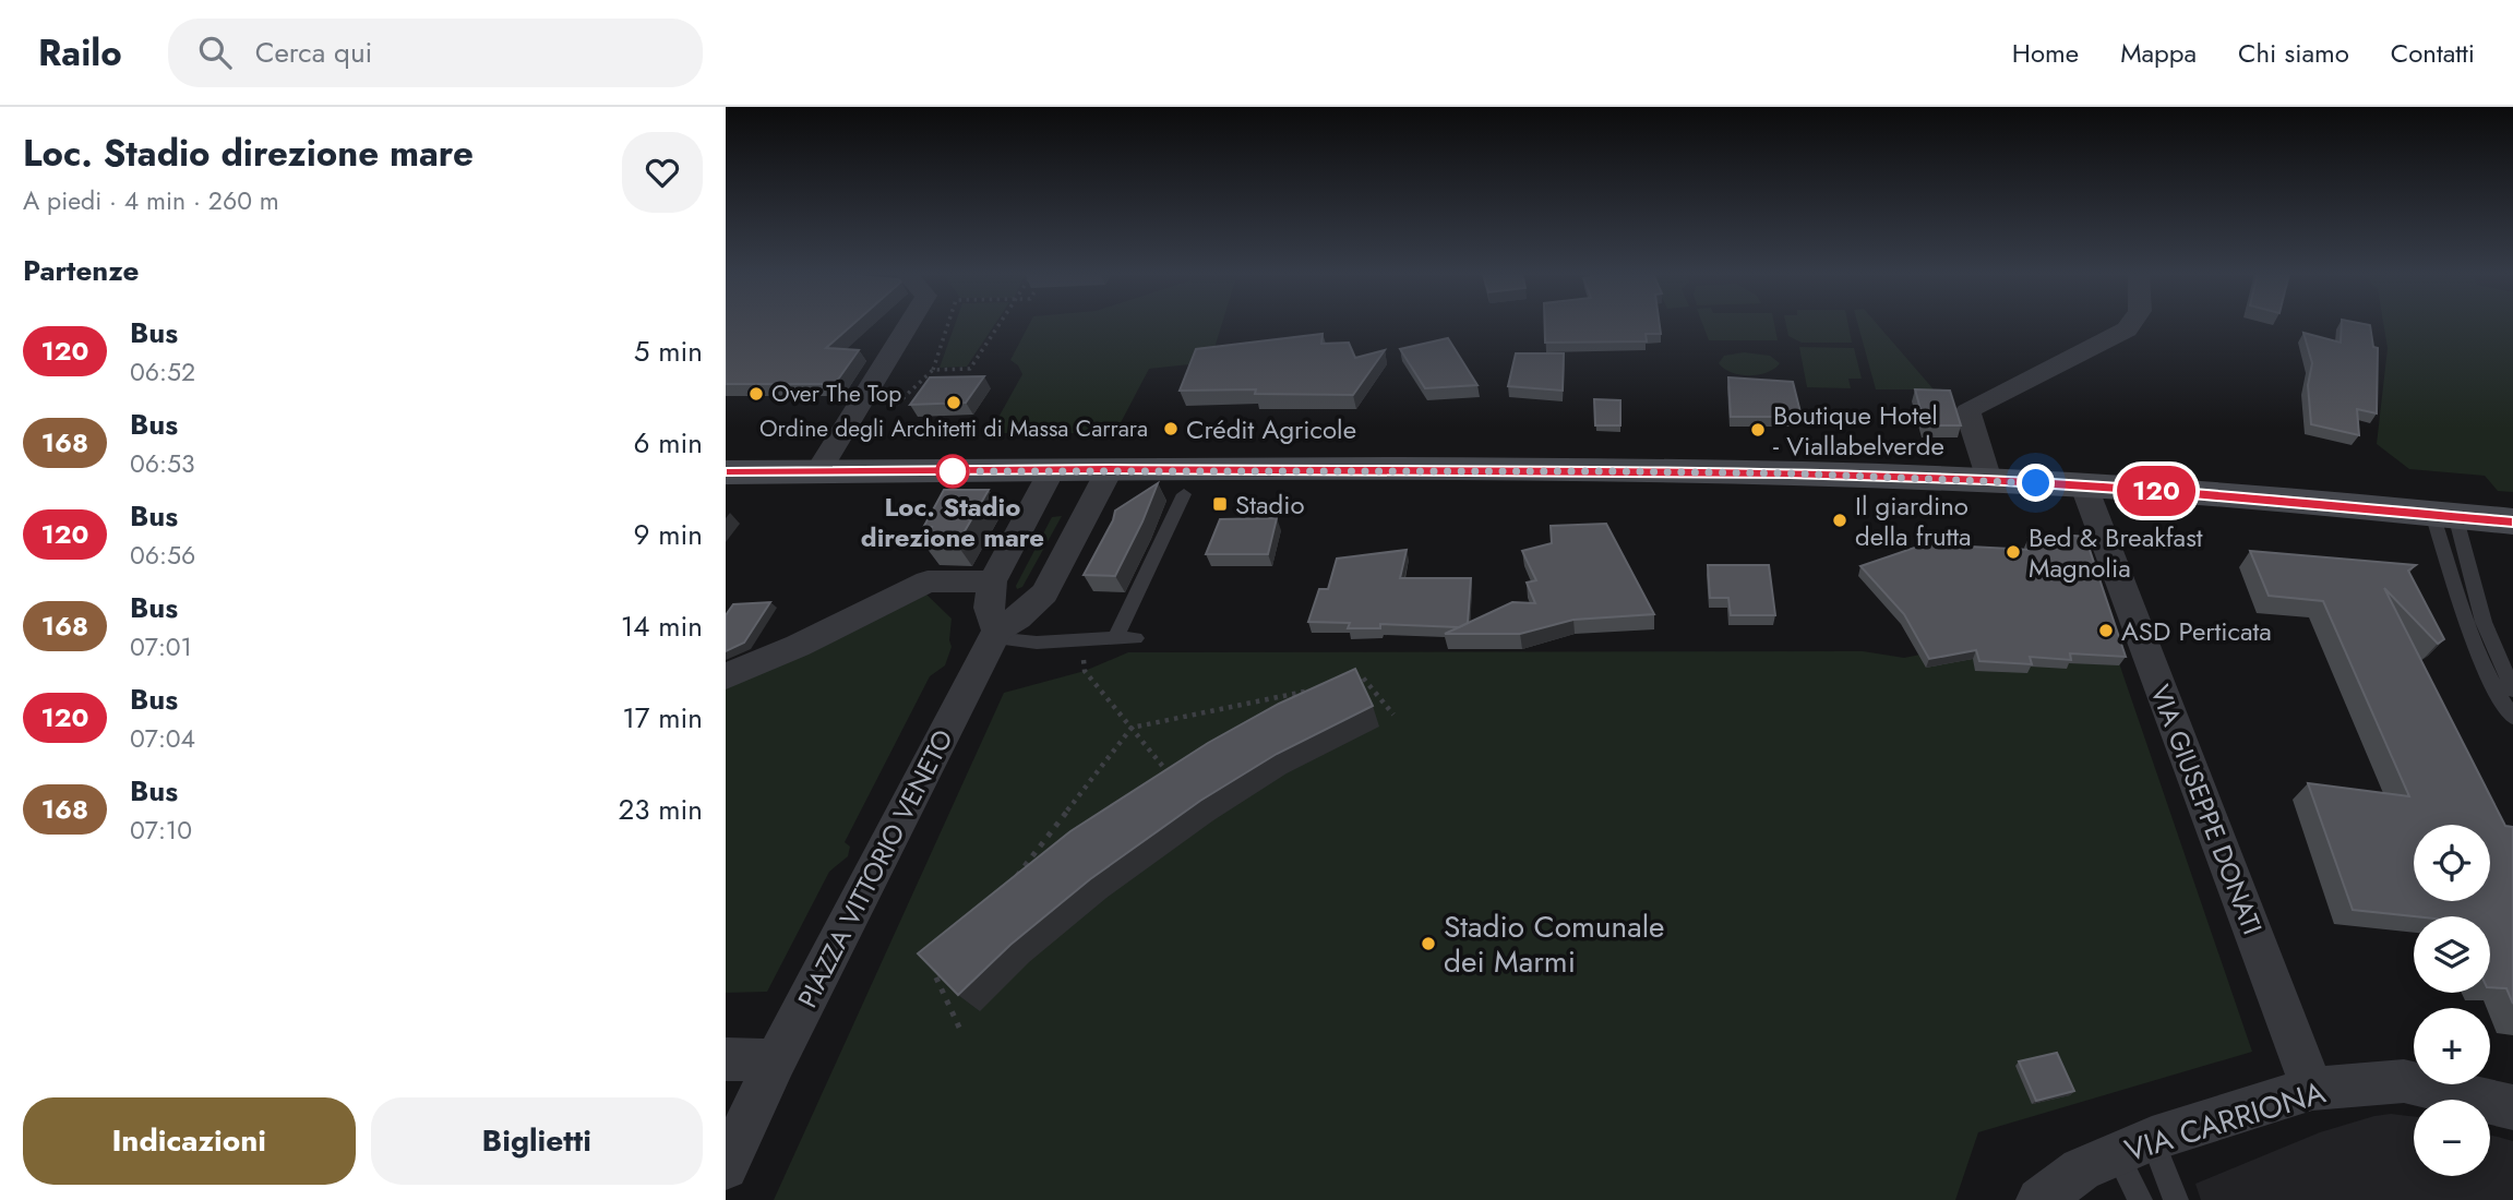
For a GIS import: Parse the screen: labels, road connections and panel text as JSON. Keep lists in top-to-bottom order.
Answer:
{
  "streets": {
    "street": ["VIA GIUSEPPE DONATI", "PIAZZA VITTORIO VENETO", "VIA CARRIONA"]
  },
  "crossings": [
    ["VIA GIUSEPPE DONATI", "VIA CARRIONA"]
  ],
  "places": {
    "other": [
      "Over The Top",
      "Ordine degli Architetti di Massa Carrara",
      "Crédit Agricole",
      "Boutique Hotel - Viallabelverde",
      "Loc. Stadio direzione mare",
      "Il giardino della frutta",
      "Bed & Breakfast Magnolia",
      "ASD Perticata",
      "Stadio Comunale dei Marmi"
    ],
    "transit": ["Stadio"]
  },
  "lines": ["bus line 120"],
  "page": {
    "header": "Railo",
    "search": "Cerca qui",
    "nav": [
      "Home",
      "Mappa",
      "Chi siamo",
      "Contatti"
    ],
    "heading": [
      ["Loc. Stadio direzione mare", "A piedi · 4 min · 260 m"],
      "Partenze"
    ],
    "on_map": "120",
    "list": [
      {
        "mark": "120",
        "name": "Bus",
        "note": "06:52",
        "value": "5 min"
      },
      {
        "mark": "168",
        "name": "Bus",
        "note": "06:53",
        "value": "6 min"
      },
      {
        "mark": "120",
        "name": "Bus",
        "note": "06:56",
        "value": "9 min"
      },
      {
        "mark": "168",
        "name": "Bus",
        "note": "07:01",
        "value": "14 min"
      },
      {
        "mark": "120",
        "name": "Bus",
        "note": "07:04",
        "value": "17 min"
      },
      {
        "mark": "168",
        "name": "Bus",
        "note": "07:10",
        "value": "23 min"
      }
    ],
    "map_buttons": ["+", "−"],
    "buttons": ["Indicazioni", "Biglietti"]
  }
}
